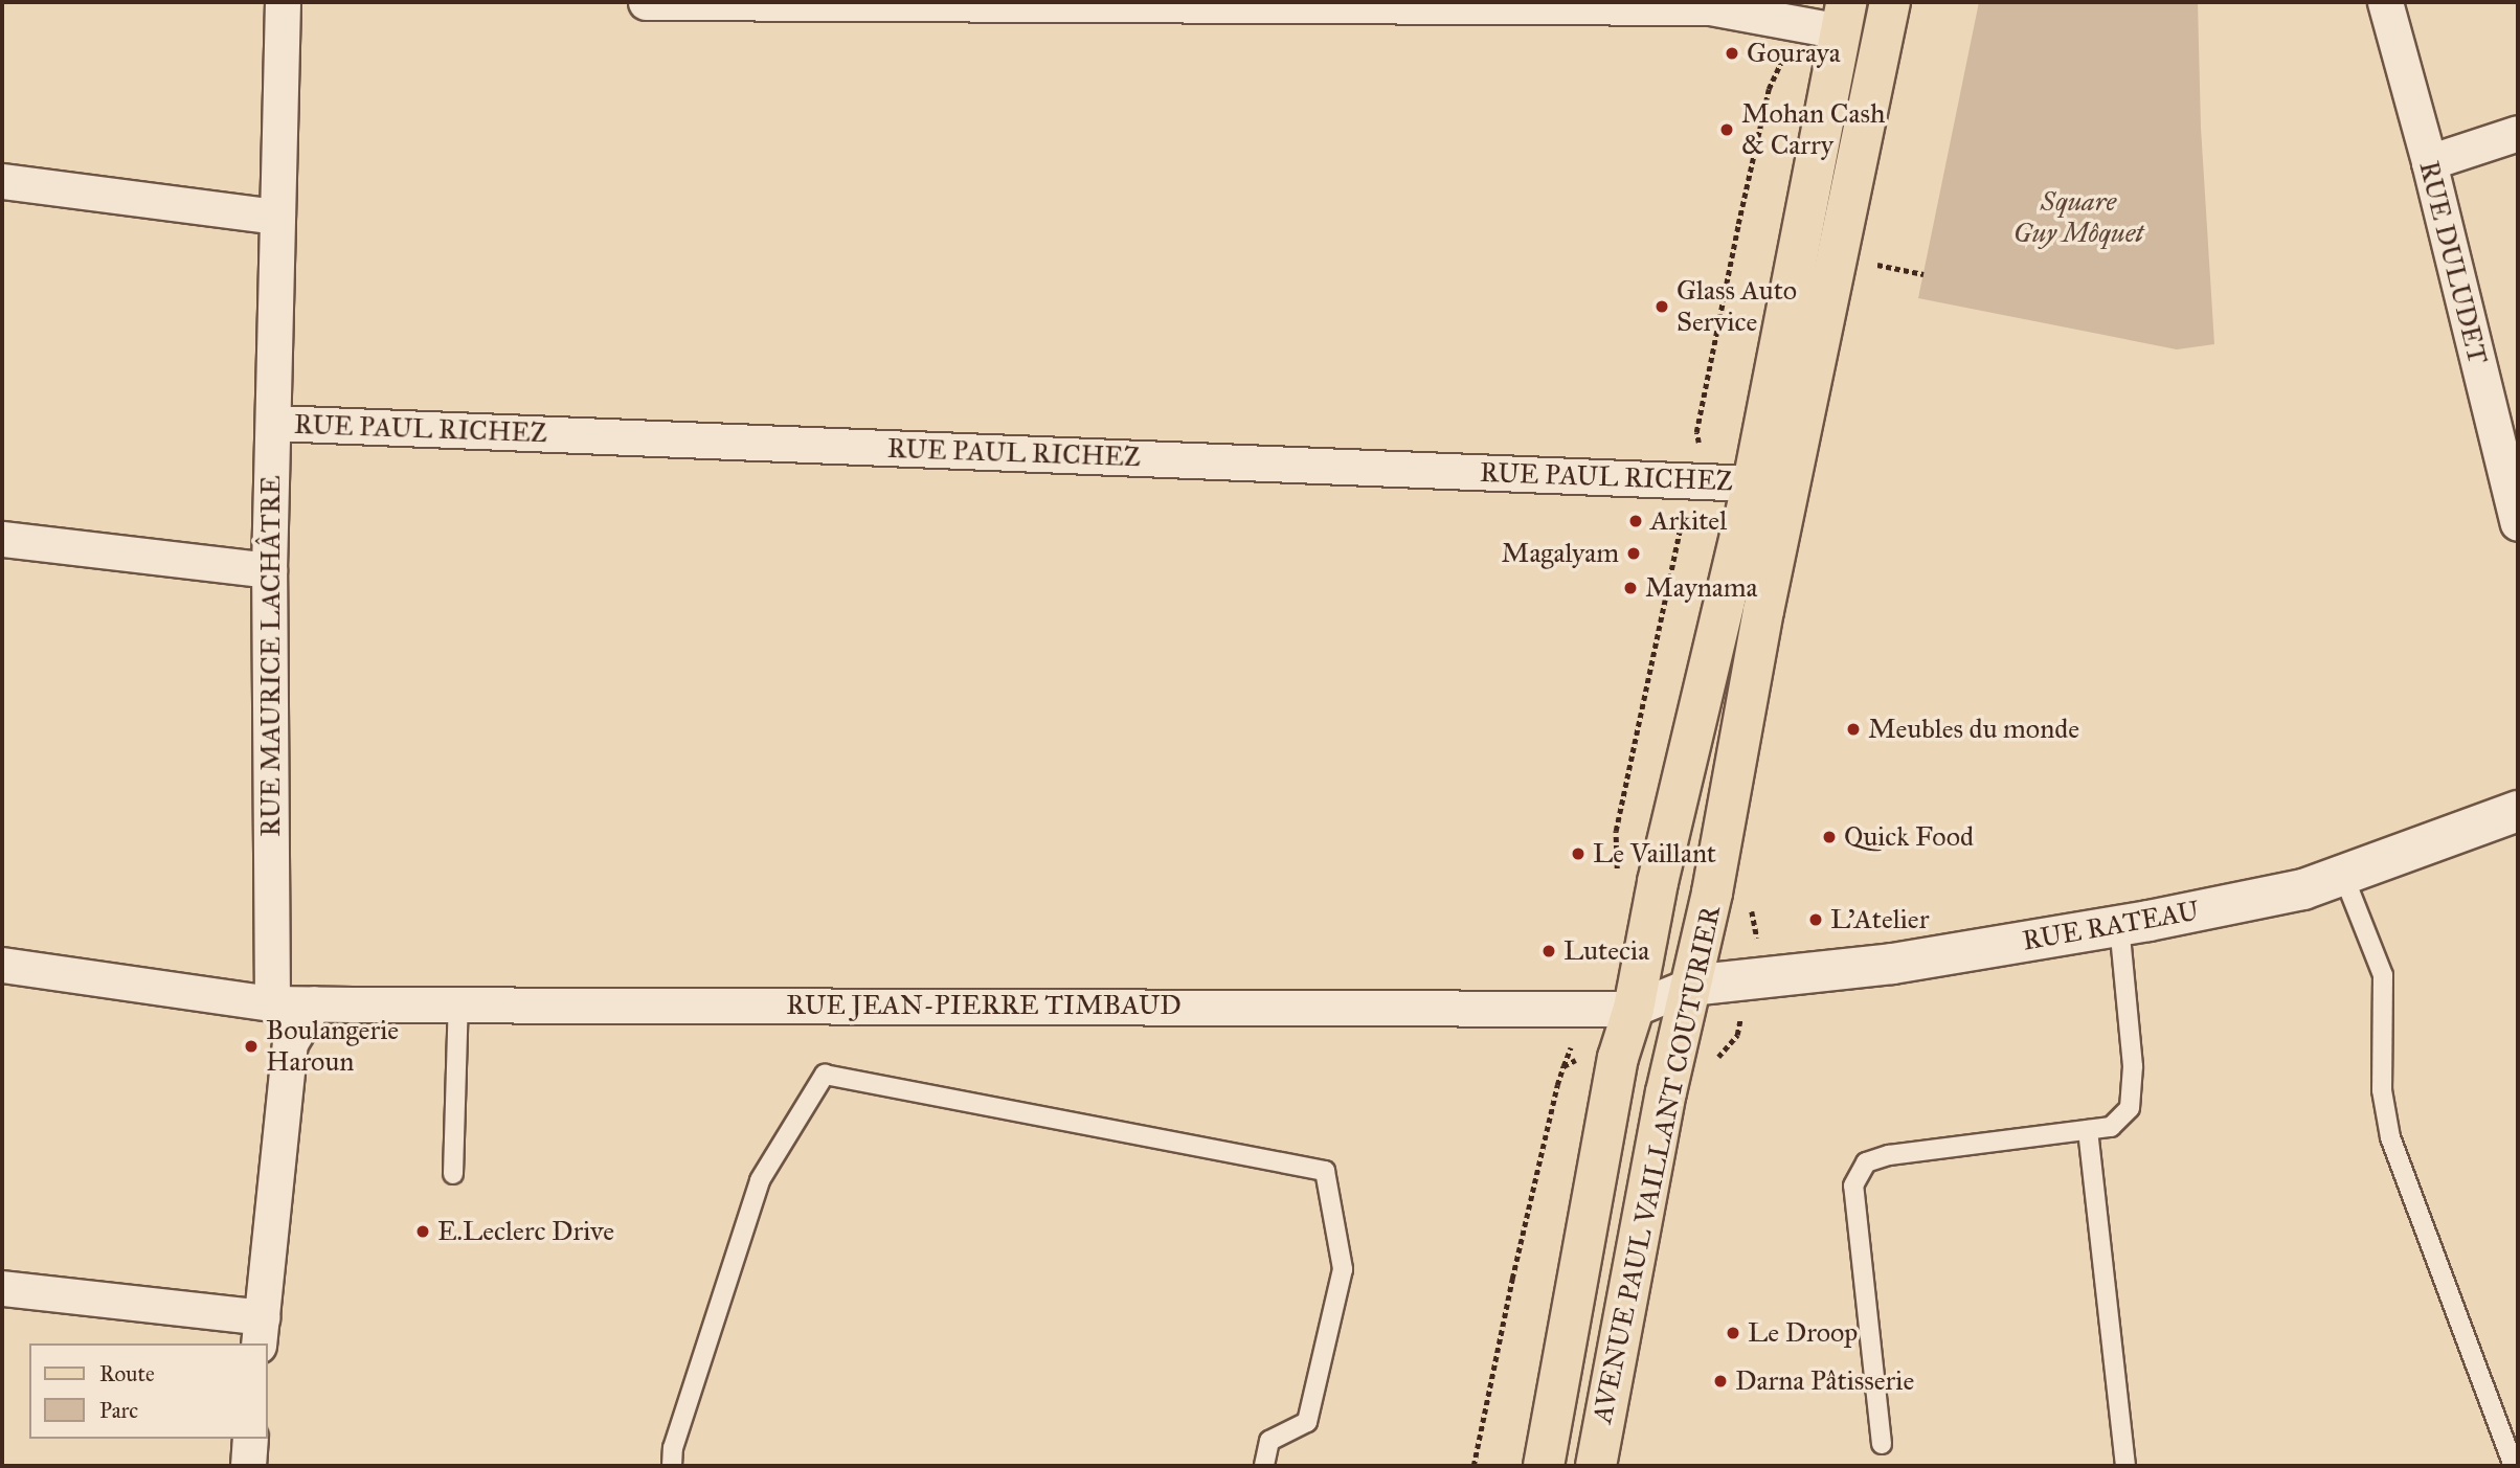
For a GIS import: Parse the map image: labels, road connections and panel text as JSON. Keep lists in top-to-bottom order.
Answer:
{
  "streets": {
    "main road": ["AVENUE PAUL VAILLANT COUTURIER"],
    "street": [
      "RUE DULUDET",
      "RUE PAUL RICHEZ",
      "RUE MAURICE LACHÂTRE",
      "RUE RATEAU",
      "RUE JEAN-PIERRE TIMBAUD"
    ]
  },
  "crossings": [
    ["RUE PAUL RICHEZ", "RUE MAURICE LACHÂTRE"],
    ["RUE PAUL RICHEZ", "AVENUE PAUL VAILLANT COUTURIER"],
    ["RUE MAURICE LACHÂTRE", "RUE JEAN-PIERRE TIMBAUD"],
    ["RUE RATEAU", "RUE JEAN-PIERRE TIMBAUD"],
    ["RUE RATEAU", "AVENUE PAUL VAILLANT COUTURIER"],
    ["RUE JEAN-PIERRE TIMBAUD", "AVENUE PAUL VAILLANT COUTURIER"]
  ],
  "parks": ["Square Guy Môquet"],
  "places": [
    "Gouraya",
    "Mohan Cash & Carry",
    "Glass Auto Service",
    "Arkitel",
    "Magalyam",
    "Maynama",
    "Meubles du monde",
    "Quick Food",
    "Le Vaillant",
    "L'Atelier",
    "Lutecia",
    "Boulangerie Haroun",
    "E.Leclerc Drive",
    "Le Droop",
    "Darna Pâtisserie"
  ],
  "legend": ["Route", "Parc"]
}
